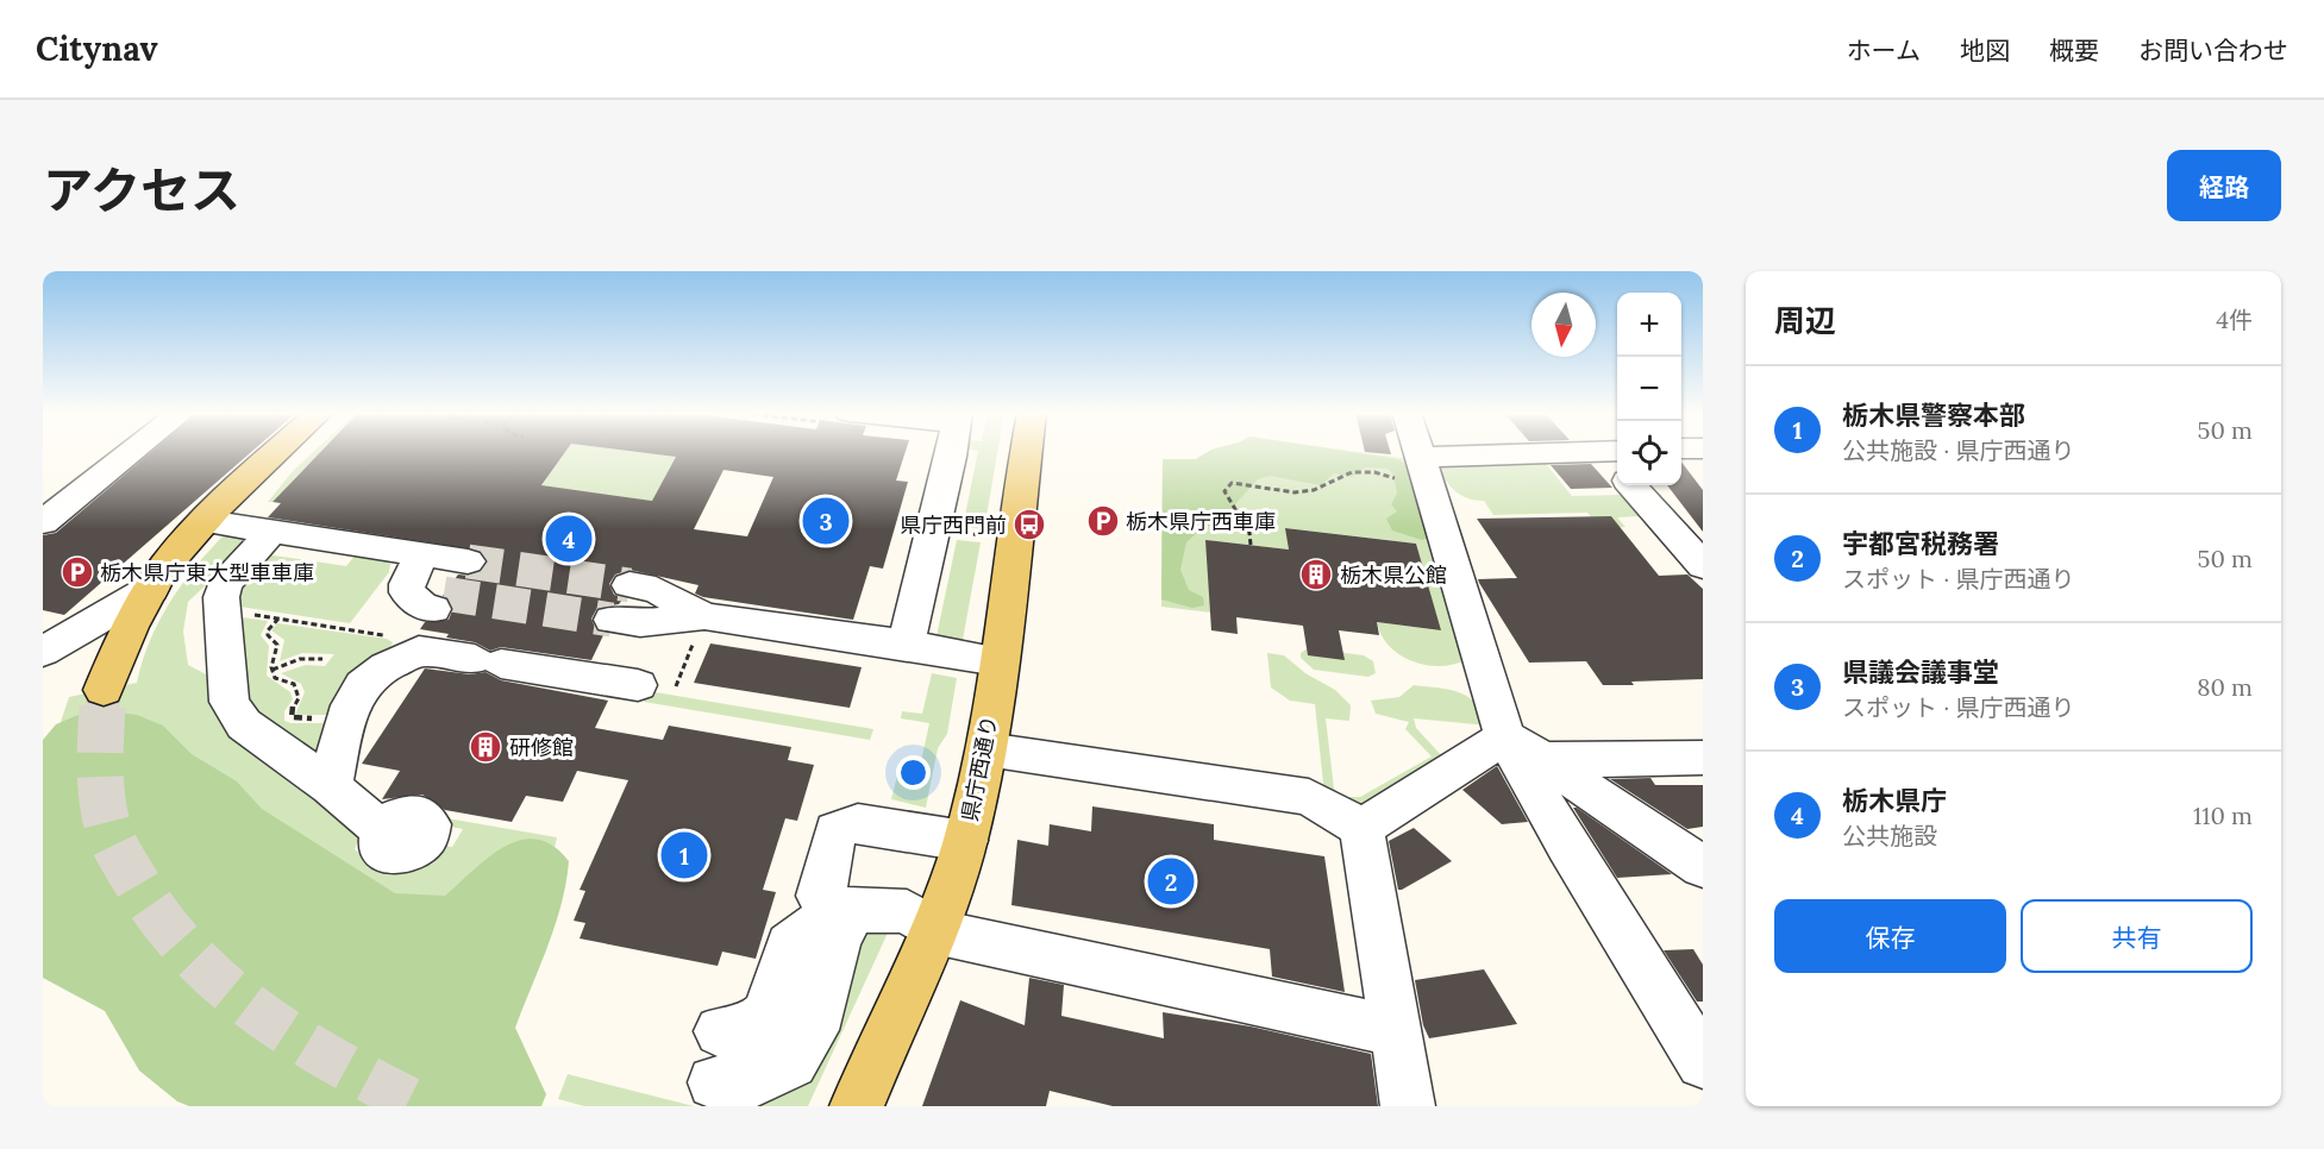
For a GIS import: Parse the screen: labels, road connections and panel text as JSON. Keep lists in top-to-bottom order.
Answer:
{
  "streets": {
    "main road": ["県庁西通り"]
  },
  "places": {
    "parking": ["栃木県庁西車庫", "栃木県庁東大型車車庫"],
    "bus stop": ["県庁西門前"],
    "building": ["栃木県公館", "研修館"]
  },
  "north": "bottom",
  "page": {
    "header": "Citynav",
    "nav": [
      "ホーム",
      "地図",
      "概要",
      "お問い合わせ"
    ],
    "title": "アクセス",
    "buttons": [
      "経路",
      ["保存", "共有"]
    ],
    "heading": ["周辺", "4件"],
    "map_buttons": ["+", "−"],
    "list": [
      {
        "mark": "1",
        "name": "栃木県警察本部",
        "note": "公共施設 · 県庁西通り",
        "value": "50 m"
      },
      {
        "mark": "2",
        "name": "宇都宮税務署",
        "note": "スポット · 県庁西通り",
        "value": "50 m"
      },
      {
        "mark": "3",
        "name": "県議会議事堂",
        "note": "スポット · 県庁西通り",
        "value": "80 m"
      },
      {
        "mark": "4",
        "name": "栃木県庁",
        "note": "公共施設",
        "value": "110 m"
      }
    ],
    "pins": [
      "3",
      "4",
      "1",
      "2"
    ]
  }
}
